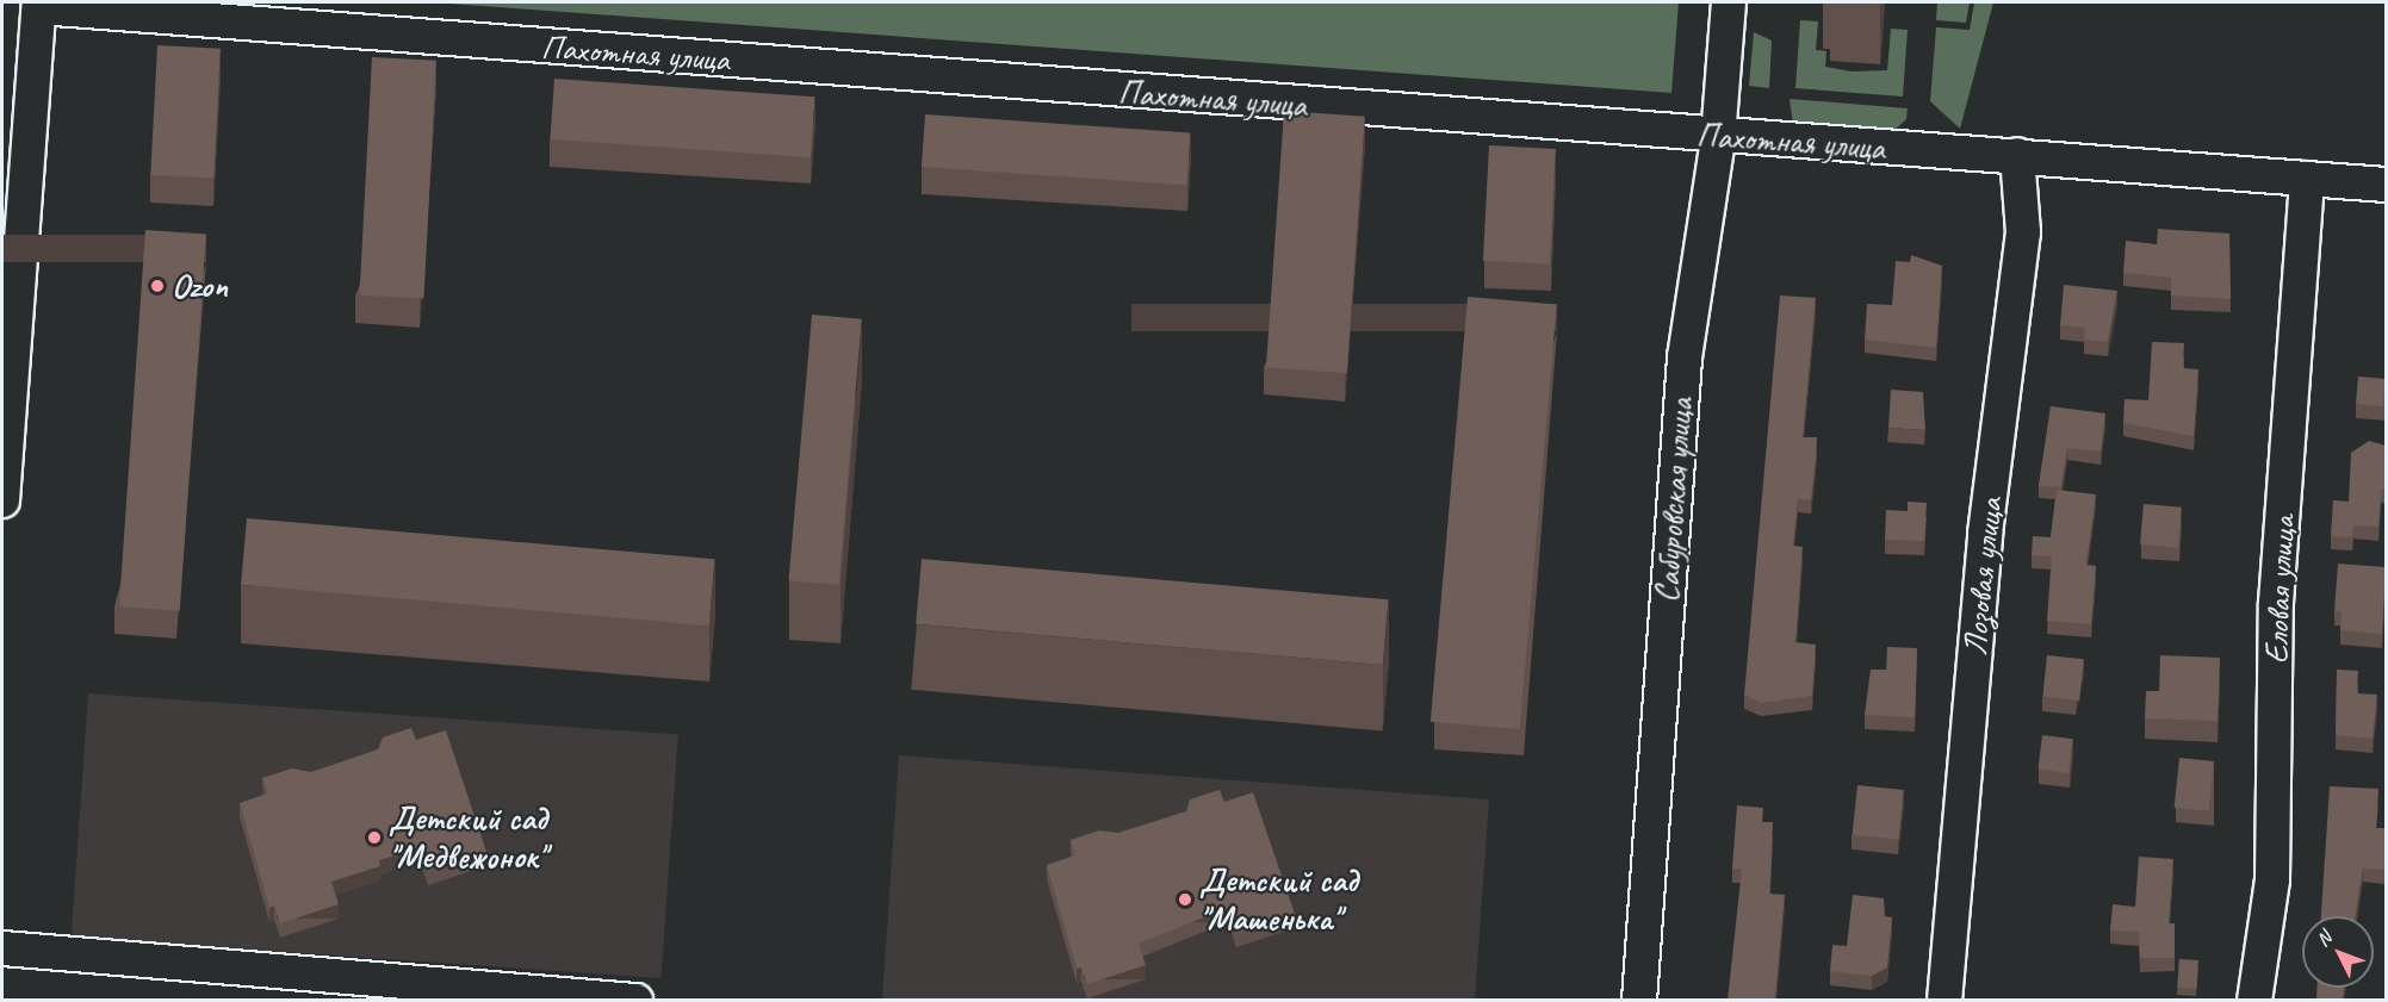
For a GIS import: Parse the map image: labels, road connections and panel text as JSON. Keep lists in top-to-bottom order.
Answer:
{
  "streets": {
    "street": [
      "Пахотная улица",
      "Сабуровская улица",
      "Лозовая улица",
      "Еловая улица"
    ]
  },
  "crossings": [
    ["Пахотная улица", "Сабуровская улица"],
    ["Пахотная улица", "Лозовая улица"],
    ["Пахотная улица", "Еловая улица"]
  ],
  "places": ["Ozon", "Детский сад \"Медвежонок\"", "Детский сад \"Машенька\""],
  "north": "top left"
}
